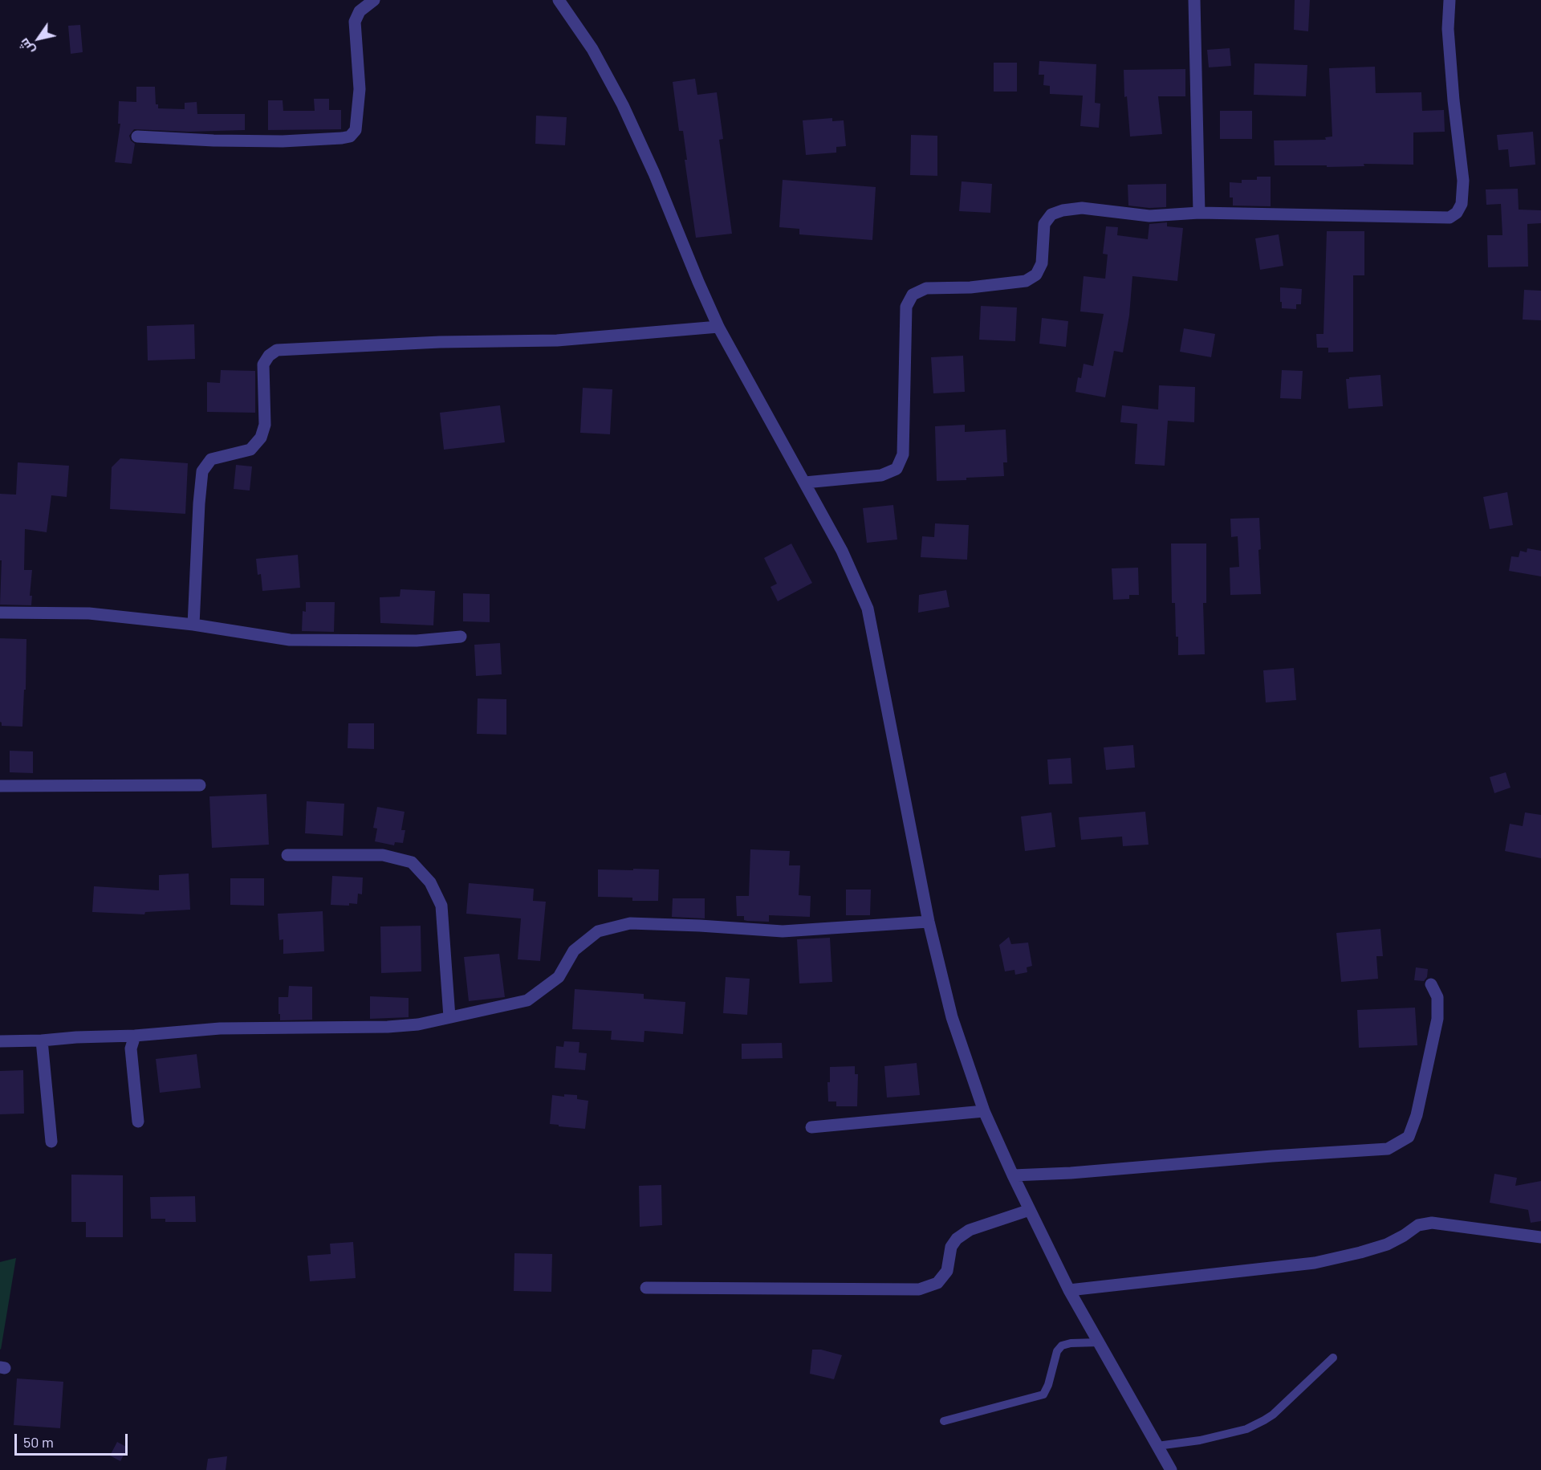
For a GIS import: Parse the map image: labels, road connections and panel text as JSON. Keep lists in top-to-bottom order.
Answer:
{
  "scale_bar": "50 m",
  "north": "bottom left"
}
